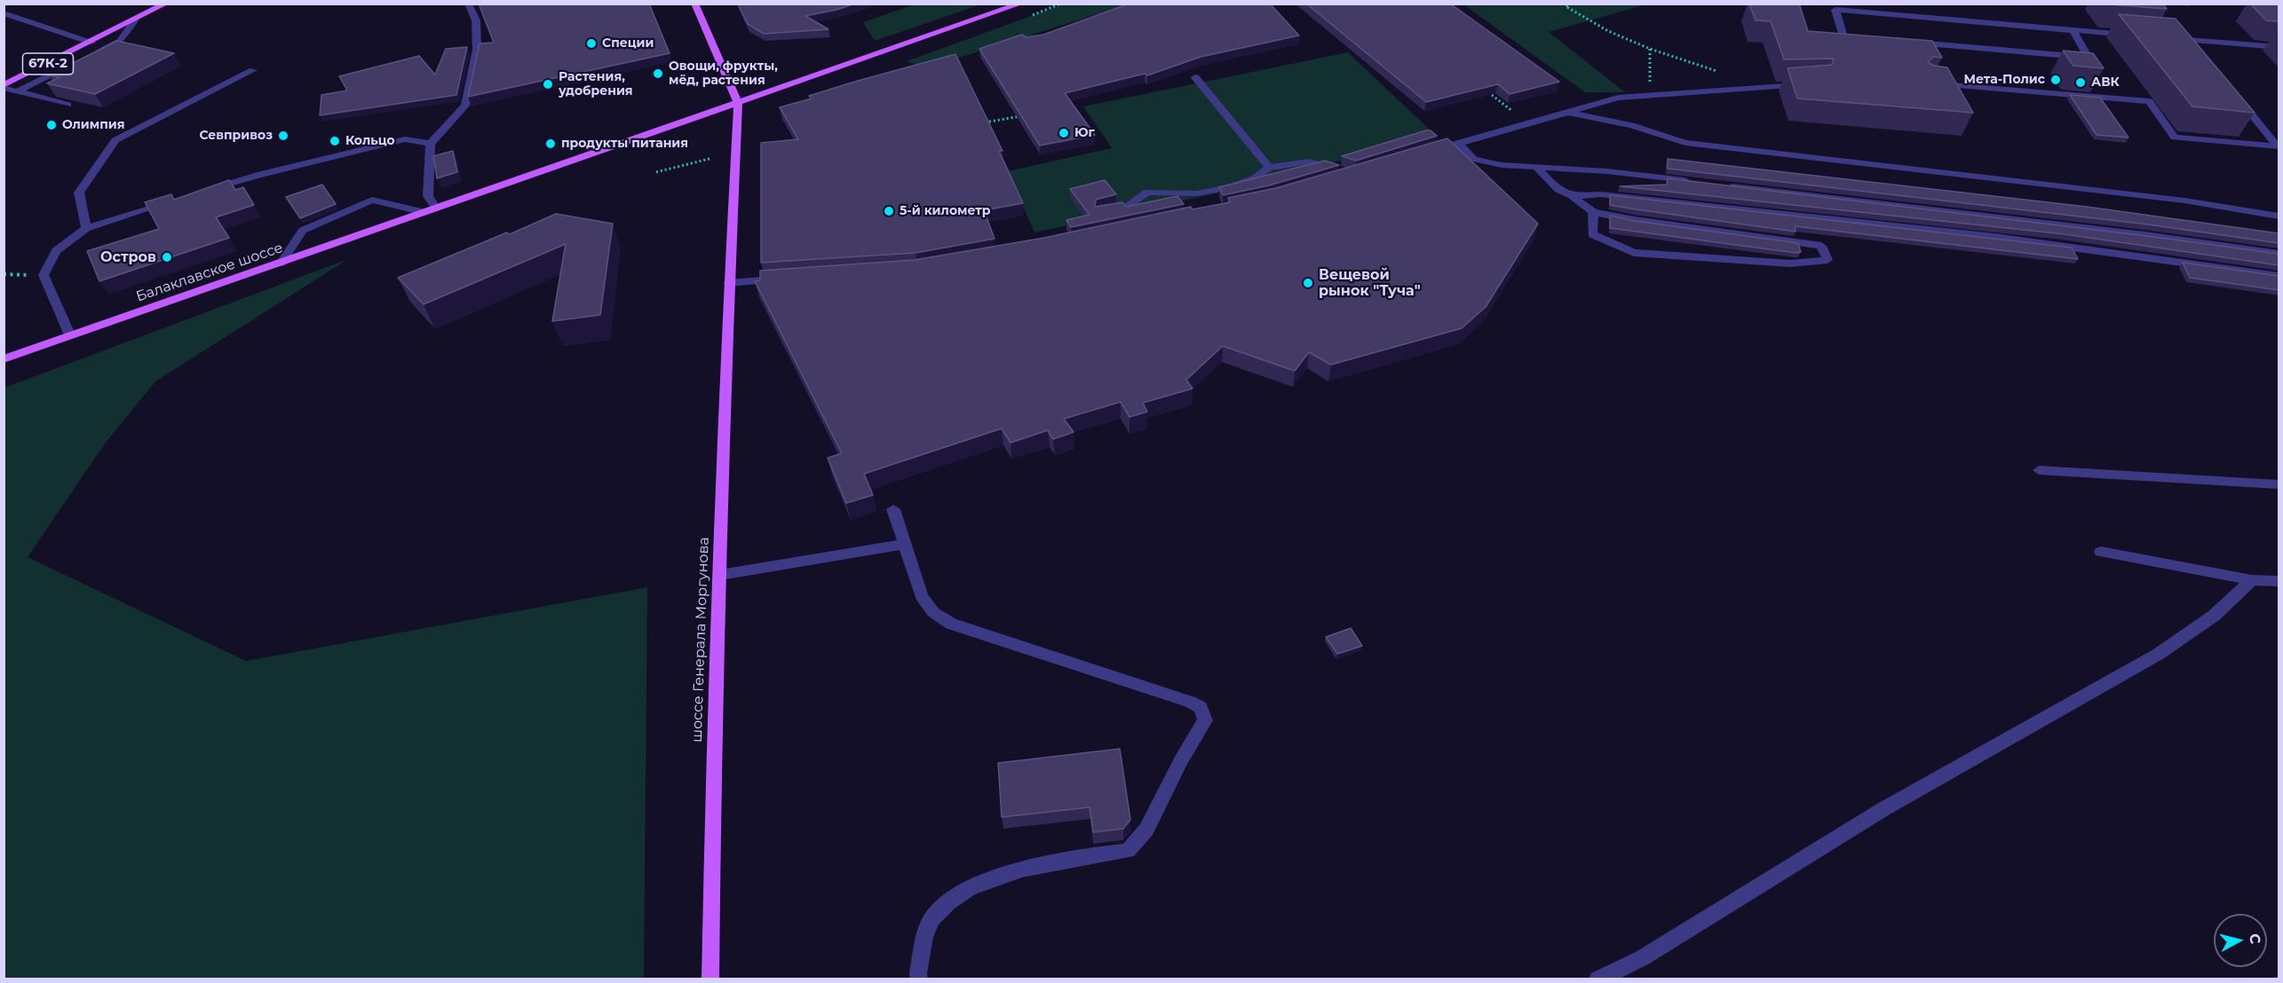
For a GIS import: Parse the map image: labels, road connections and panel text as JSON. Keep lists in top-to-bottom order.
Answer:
{
  "streets": {
    "main road": ["67К-2", "Балаклавское шоссе", "шоссе Генерала Моргунова"]
  },
  "crossings": [
    ["Балаклавское шоссе", "шоссе Генерала Моргунова"]
  ],
  "places": [
    "Специи",
    "Овощи, фрукты, мёд, растения",
    "Мета-Полис",
    "АВК",
    "Растения, удобрения",
    "Олимпия",
    "Юг",
    "Севпривоз",
    "Кольцо",
    "продукты питания",
    "5-й километр",
    "Остров",
    "Вещевой рынок \"Туча\""
  ],
  "north": "right"
}
